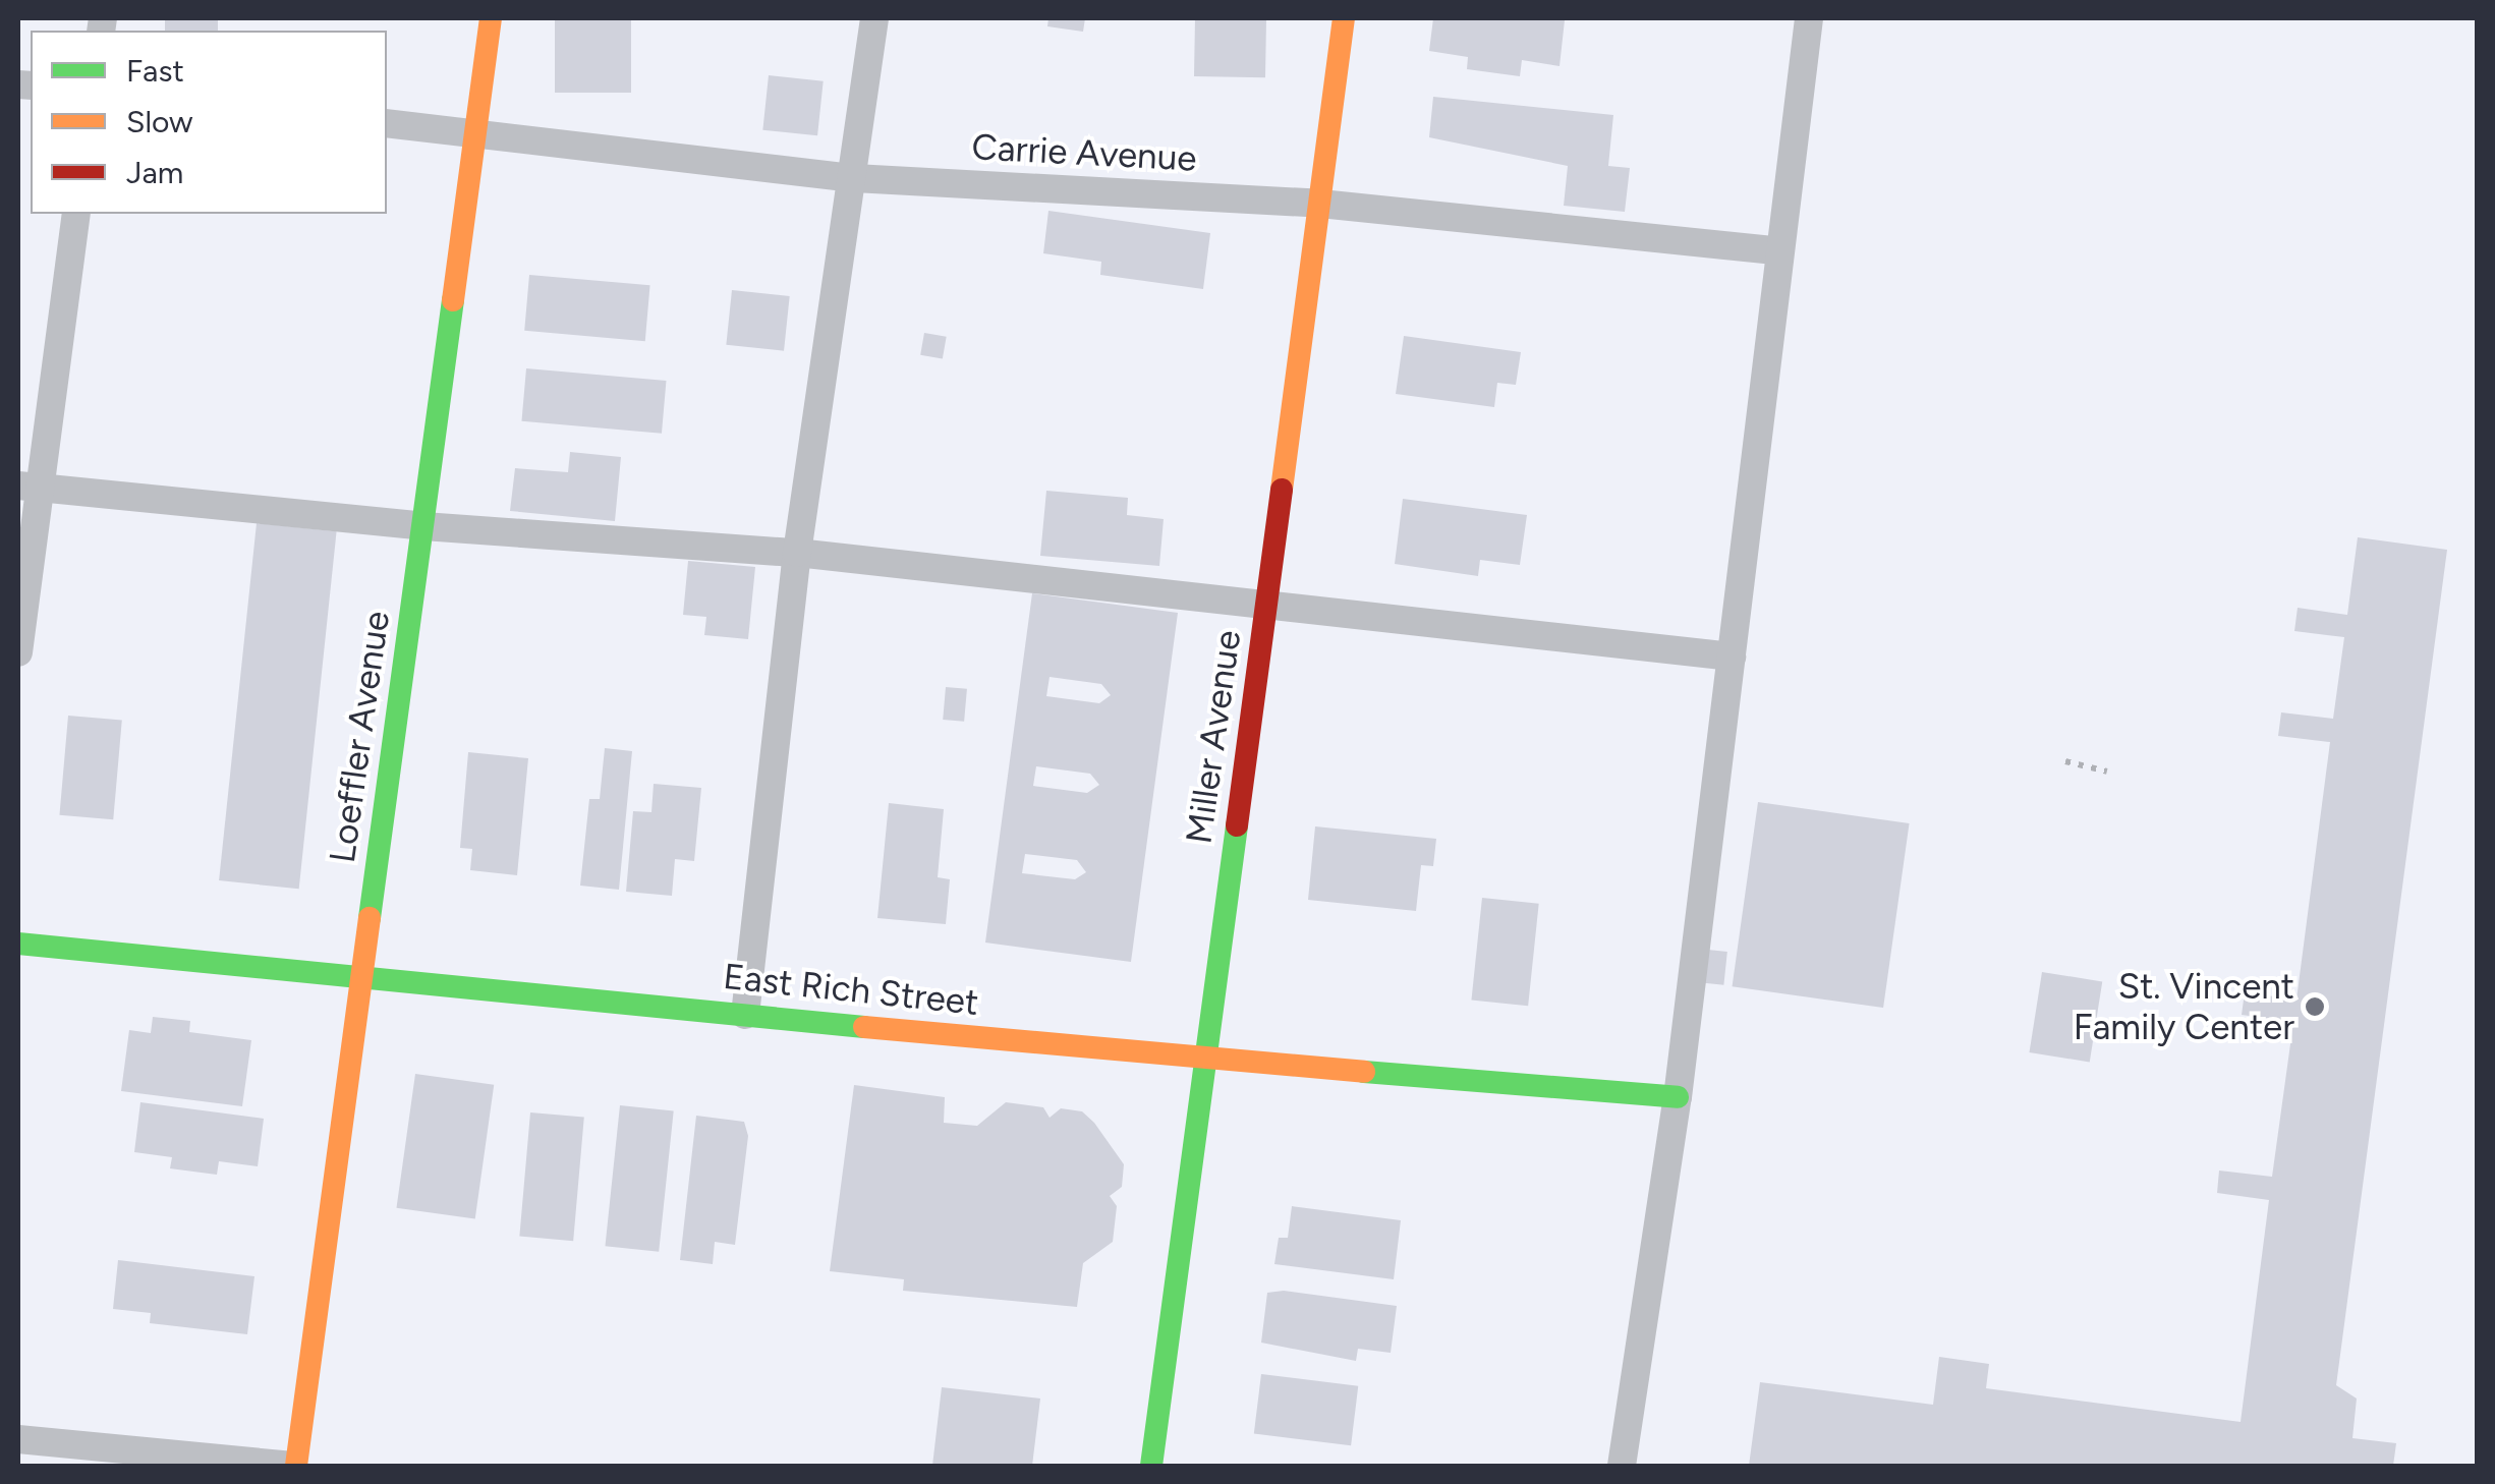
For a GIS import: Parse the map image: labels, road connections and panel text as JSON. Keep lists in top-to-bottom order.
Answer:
{
  "streets": {
    "street": ["Loeffler Avenue", "Miller Avenue", "East Rich Street"],
    "lane": ["Carrie Avenue"]
  },
  "crossings": [
    ["Carrie Avenue", "Loeffler Avenue"],
    ["Carrie Avenue", "Miller Avenue"],
    ["Loeffler Avenue", "East Rich Street"],
    ["Miller Avenue", "East Rich Street"]
  ],
  "places": ["St. Vincent Family Center"],
  "legend": ["Fast", "Slow", "Jam"]
}
